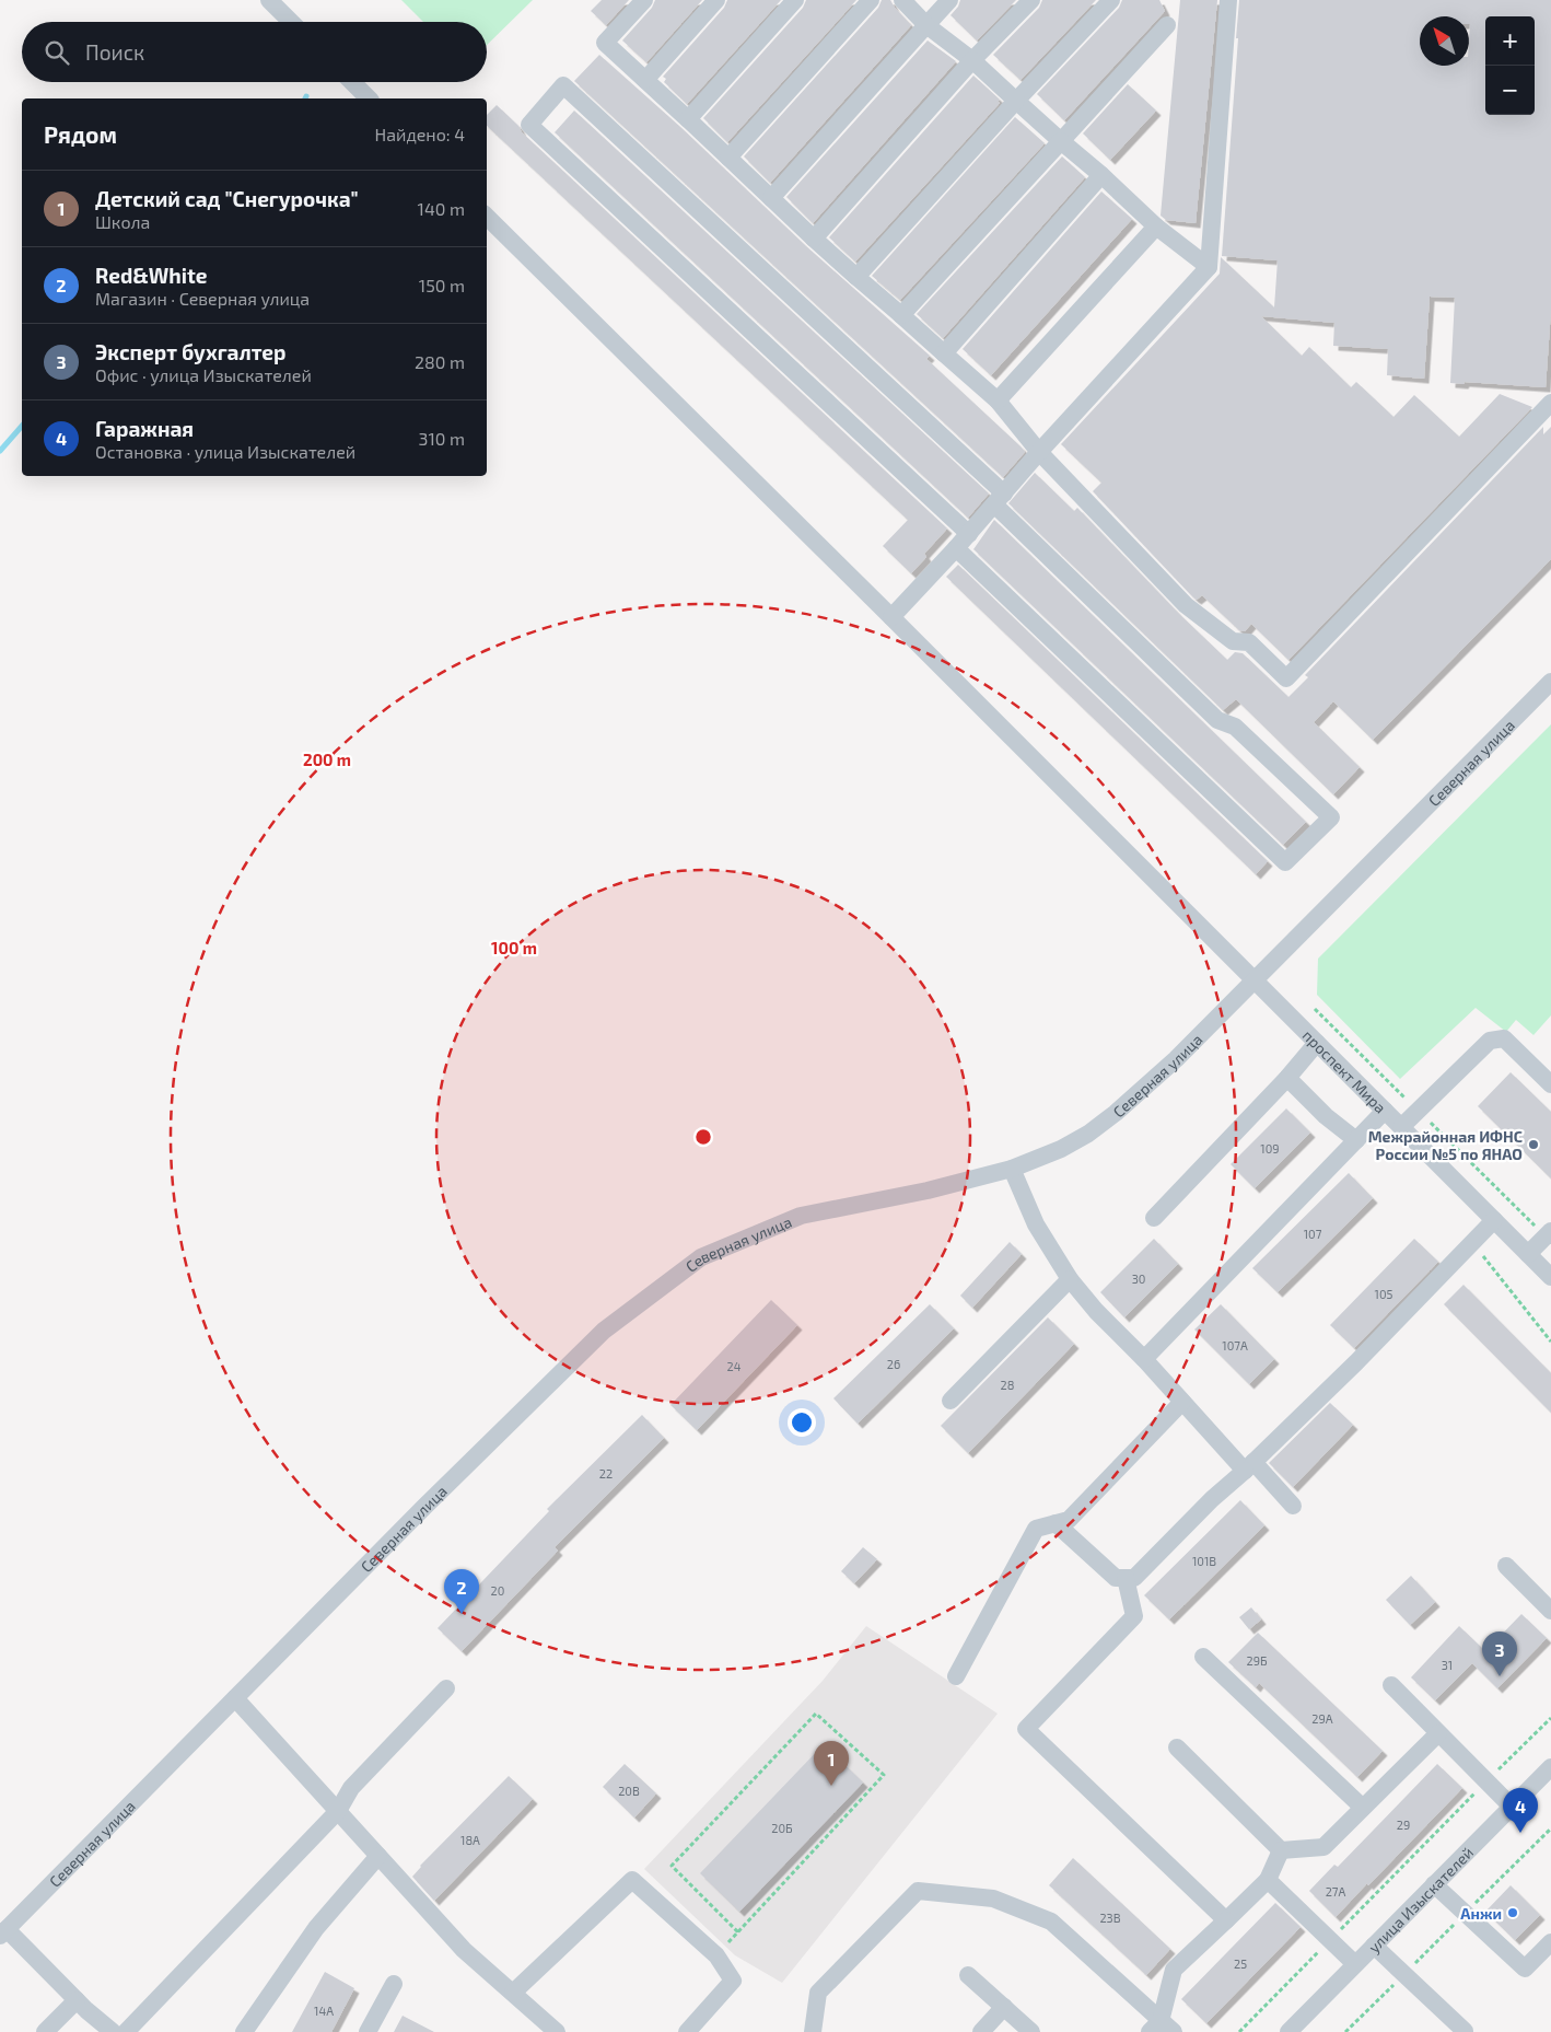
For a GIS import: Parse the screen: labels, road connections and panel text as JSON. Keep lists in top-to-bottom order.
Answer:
{
  "streets": {
    "street": ["Северная улица", "проспект Мира", "улица Изыскателей"]
  },
  "crossings": [
    ["Северная улица", "проспект Мира"]
  ],
  "places": ["Межрайонная ИФНС России №5 по ЯНАО", "Анжи"],
  "house_numbers": [
    "109",
    "107",
    "30",
    "105",
    "107А",
    "26",
    "24",
    "28",
    "22",
    "101В",
    "20",
    "29Б",
    "31",
    "29А",
    "20В",
    "29",
    "20Б",
    "18А",
    "27А",
    "23В",
    "25",
    "14А"
  ],
  "north": "top left",
  "page": {
    "map_buttons": ["+", "−"],
    "search": "Поиск",
    "heading": ["Рядом", "Найдено: 4"],
    "list": [
      {
        "mark": "1",
        "name": "Детский сад \"Снегурочка\"",
        "note": "Школа",
        "value": "140 m"
      },
      {
        "mark": "2",
        "name": "Red&White",
        "note": "Магазин · Северная улица",
        "value": "150 m"
      },
      {
        "mark": "3",
        "name": "Эксперт бухгалтер",
        "note": "Офис · улица Изыскателей",
        "value": "280 m"
      },
      {
        "mark": "4",
        "name": "Гаражная",
        "note": "Остановка · улица Изыскателей",
        "value": "310 m"
      }
    ],
    "pins": [
      "2",
      "3",
      "1",
      "4"
    ]
  },
  "rings": ["200 m", "100 m"]
}
